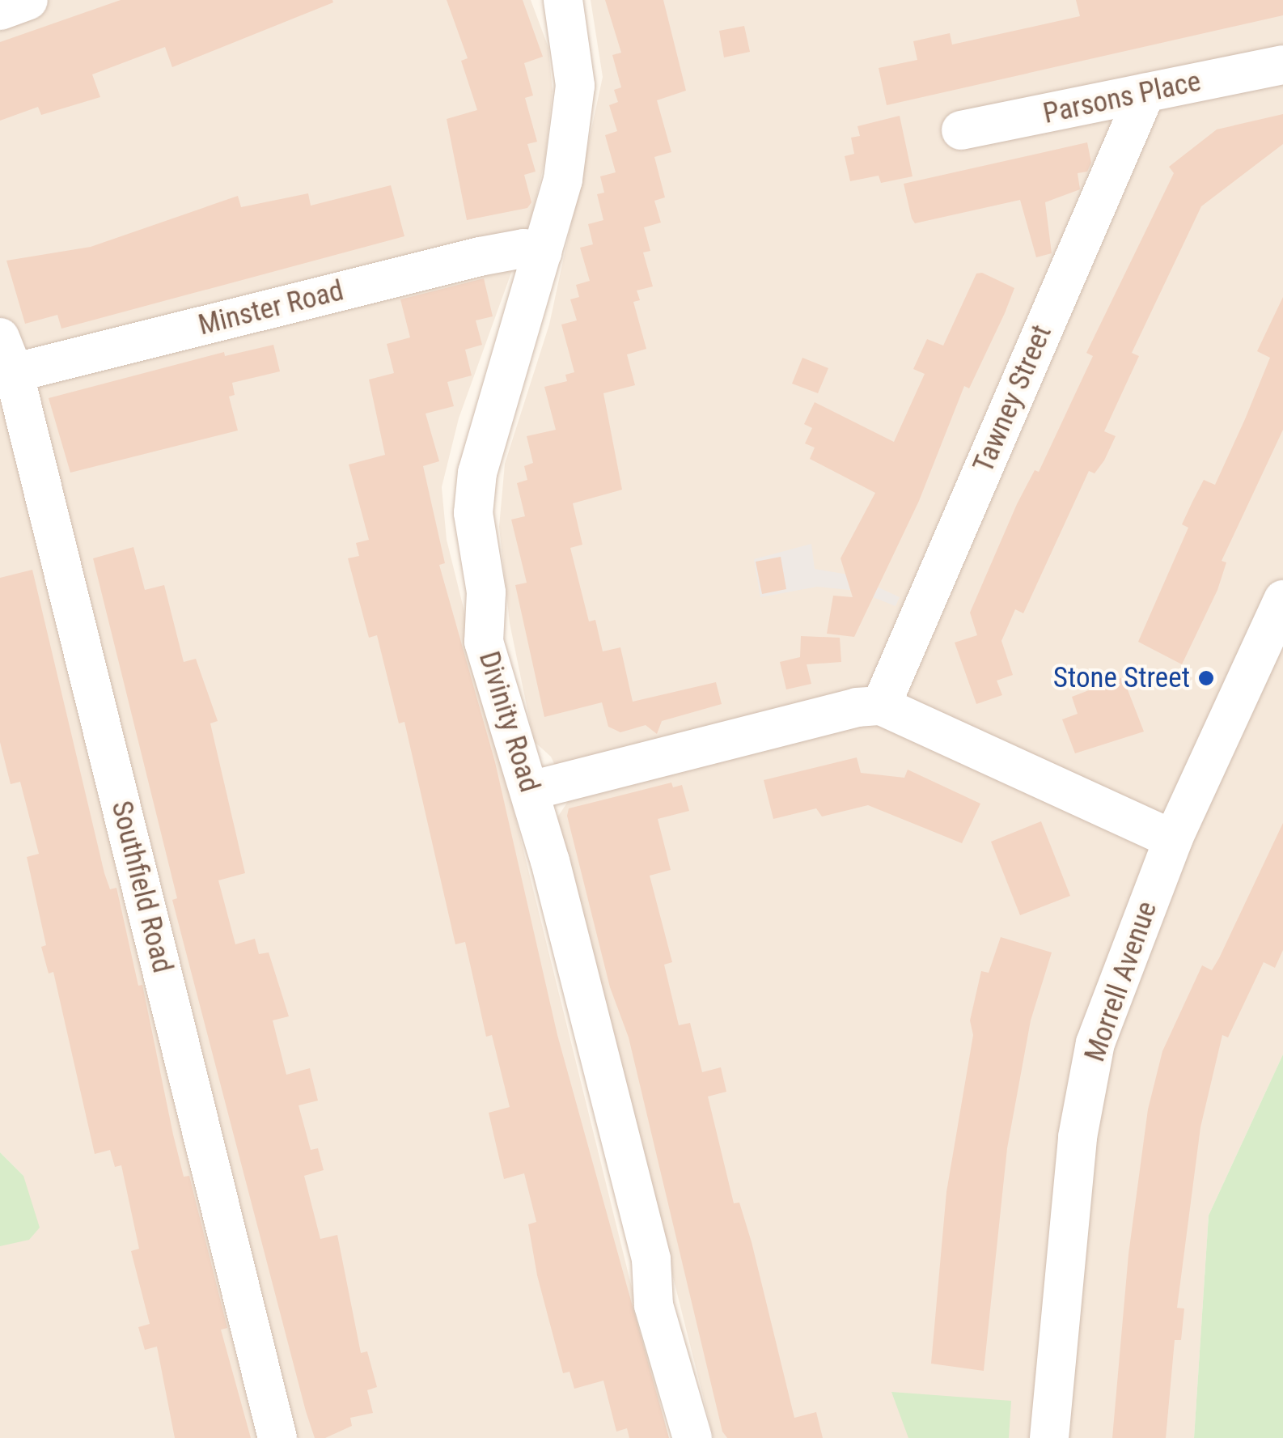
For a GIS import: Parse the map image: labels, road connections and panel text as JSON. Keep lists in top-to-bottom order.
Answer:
{
  "streets": {
    "street": [
      "Parsons Place",
      "Minster Road",
      "Tawney Street",
      "Divinity Road",
      "Southfield Road",
      "Morrell Avenue"
    ]
  },
  "crossings": [
    ["Parsons Place", "Tawney Street"],
    ["Minster Road", "Divinity Road"],
    ["Minster Road", "Southfield Road"]
  ],
  "places": ["Stone Street"]
}
